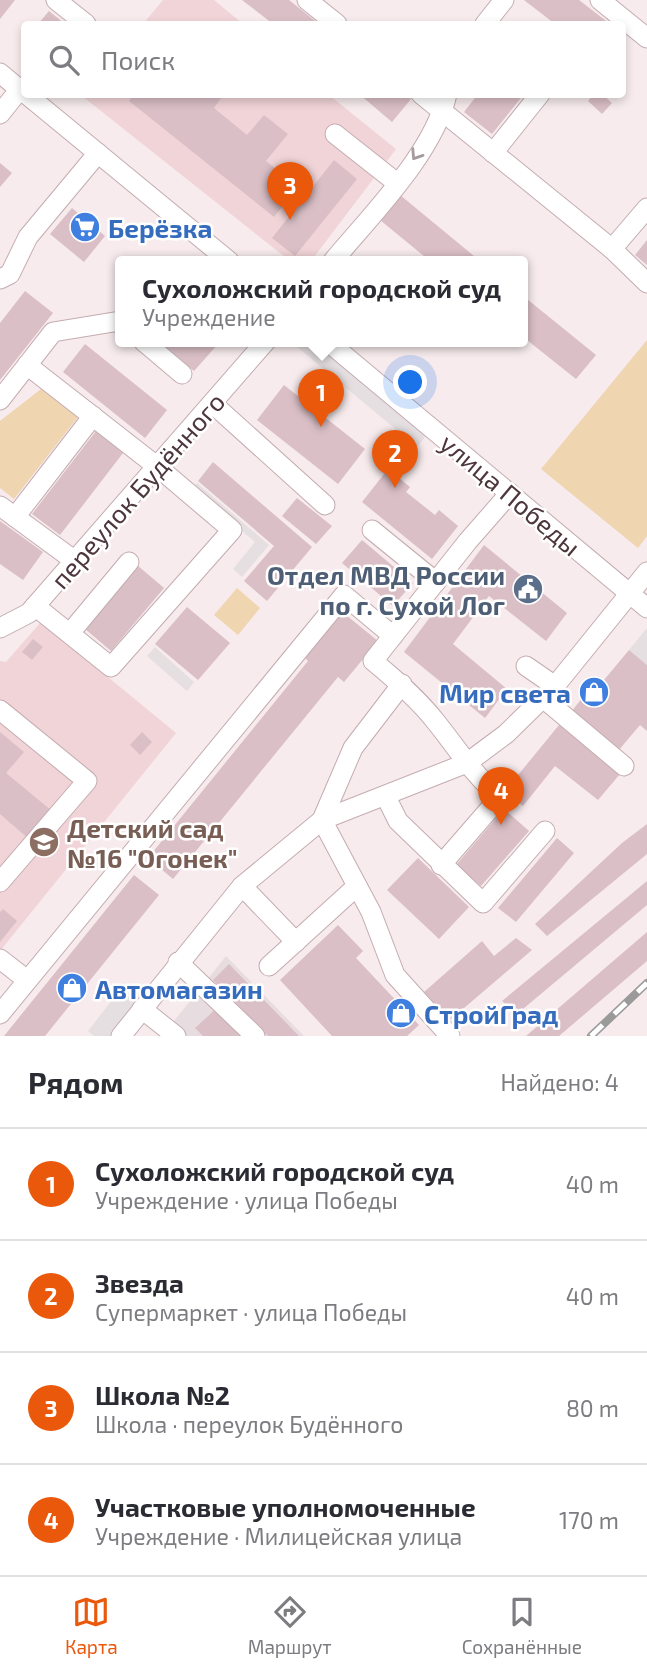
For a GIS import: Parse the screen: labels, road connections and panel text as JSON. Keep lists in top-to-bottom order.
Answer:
{
  "streets": {
    "street": ["переулок Будённого", "улица Победы"]
  },
  "places": {
    "supermarket": ["Берёзка"],
    "public building": ["Отдел МВД России по г. Сухой Лог"],
    "shop": ["Мир света", "Автомагазин", "СтройГрад"],
    "school or university": ["Детский сад №16 \"Огонек\""]
  },
  "page": {
    "search": "Поиск",
    "pins": [
      "3",
      "1",
      "2",
      "4"
    ],
    "popup": ["Сухоложский городской суд", "Учреждение"],
    "heading": ["Рядом", "Найдено: 4"],
    "list": [
      {
        "mark": "1",
        "name": "Сухоложский городской суд",
        "note": "Учреждение · улица Победы",
        "value": "40 m"
      },
      {
        "mark": "2",
        "name": "Звезда",
        "note": "Супермаркет · улица Победы",
        "value": "40 m"
      },
      {
        "mark": "3",
        "name": "Школа №2",
        "note": "Школа · переулок Будённого",
        "value": "80 m"
      },
      {
        "mark": "4",
        "name": "Участковые уполномоченные",
        "note": "Учреждение · Милицейская улица",
        "value": "170 m"
      }
    ],
    "nav": ["Карта", "Маршрут", "Сохранённые"]
  }
}
